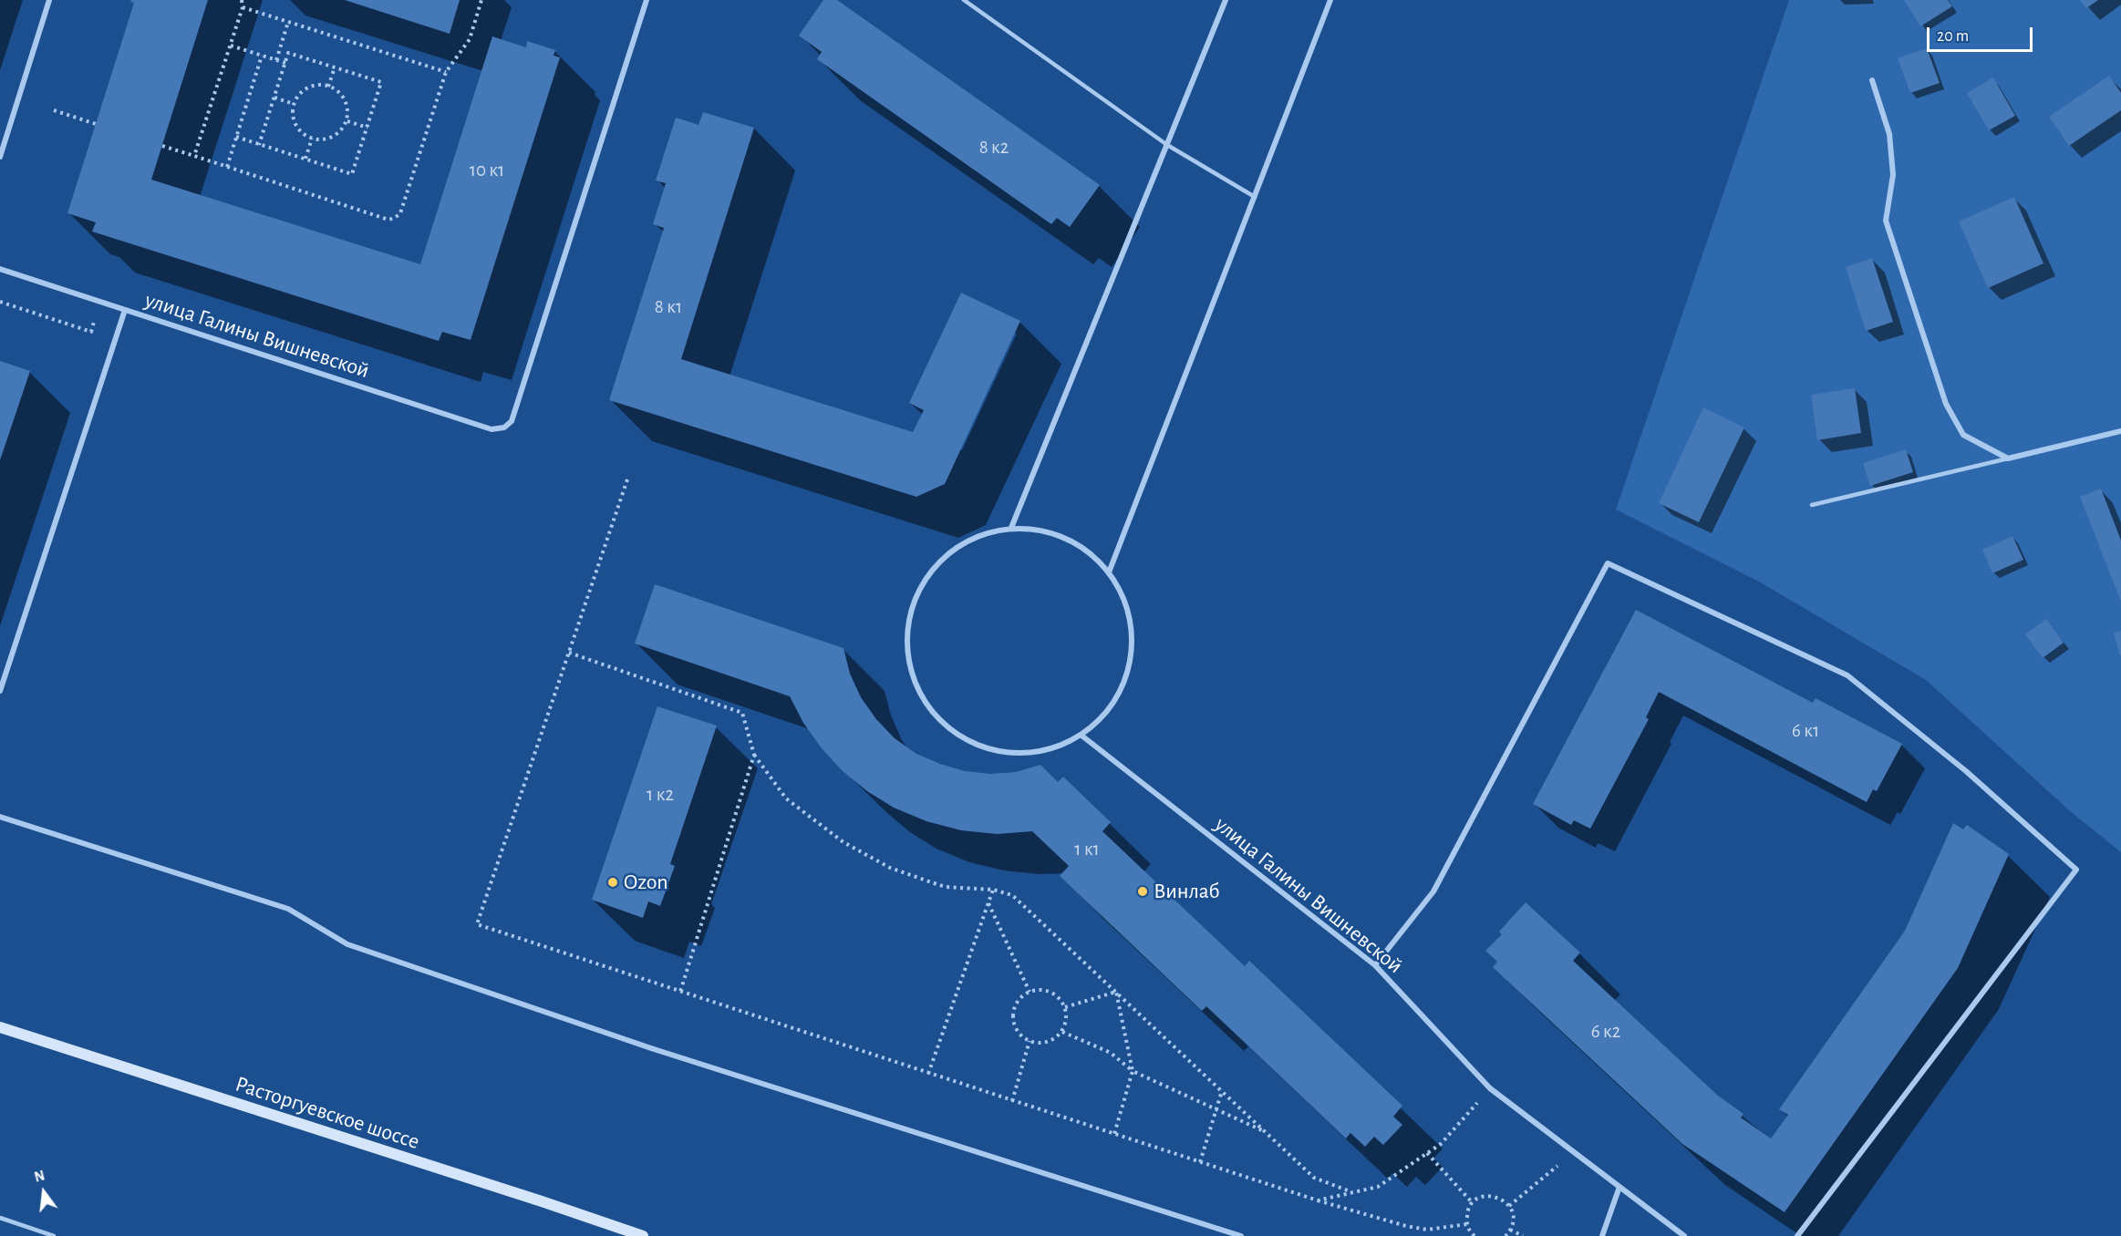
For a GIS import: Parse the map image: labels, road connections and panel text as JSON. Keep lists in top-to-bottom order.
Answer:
{
  "streets": {
    "main road": ["Расторгуевское шоссе"],
    "street": ["улица Галины Вишневской"]
  },
  "places": ["Ozon", "Винлаб"],
  "house_numbers": [
    "8 к2",
    "10 к1",
    "8 к1",
    "6 к1",
    "1 к2",
    "1 к1",
    "6 к2"
  ],
  "scale_bar": "20 m",
  "north": "top"
}
